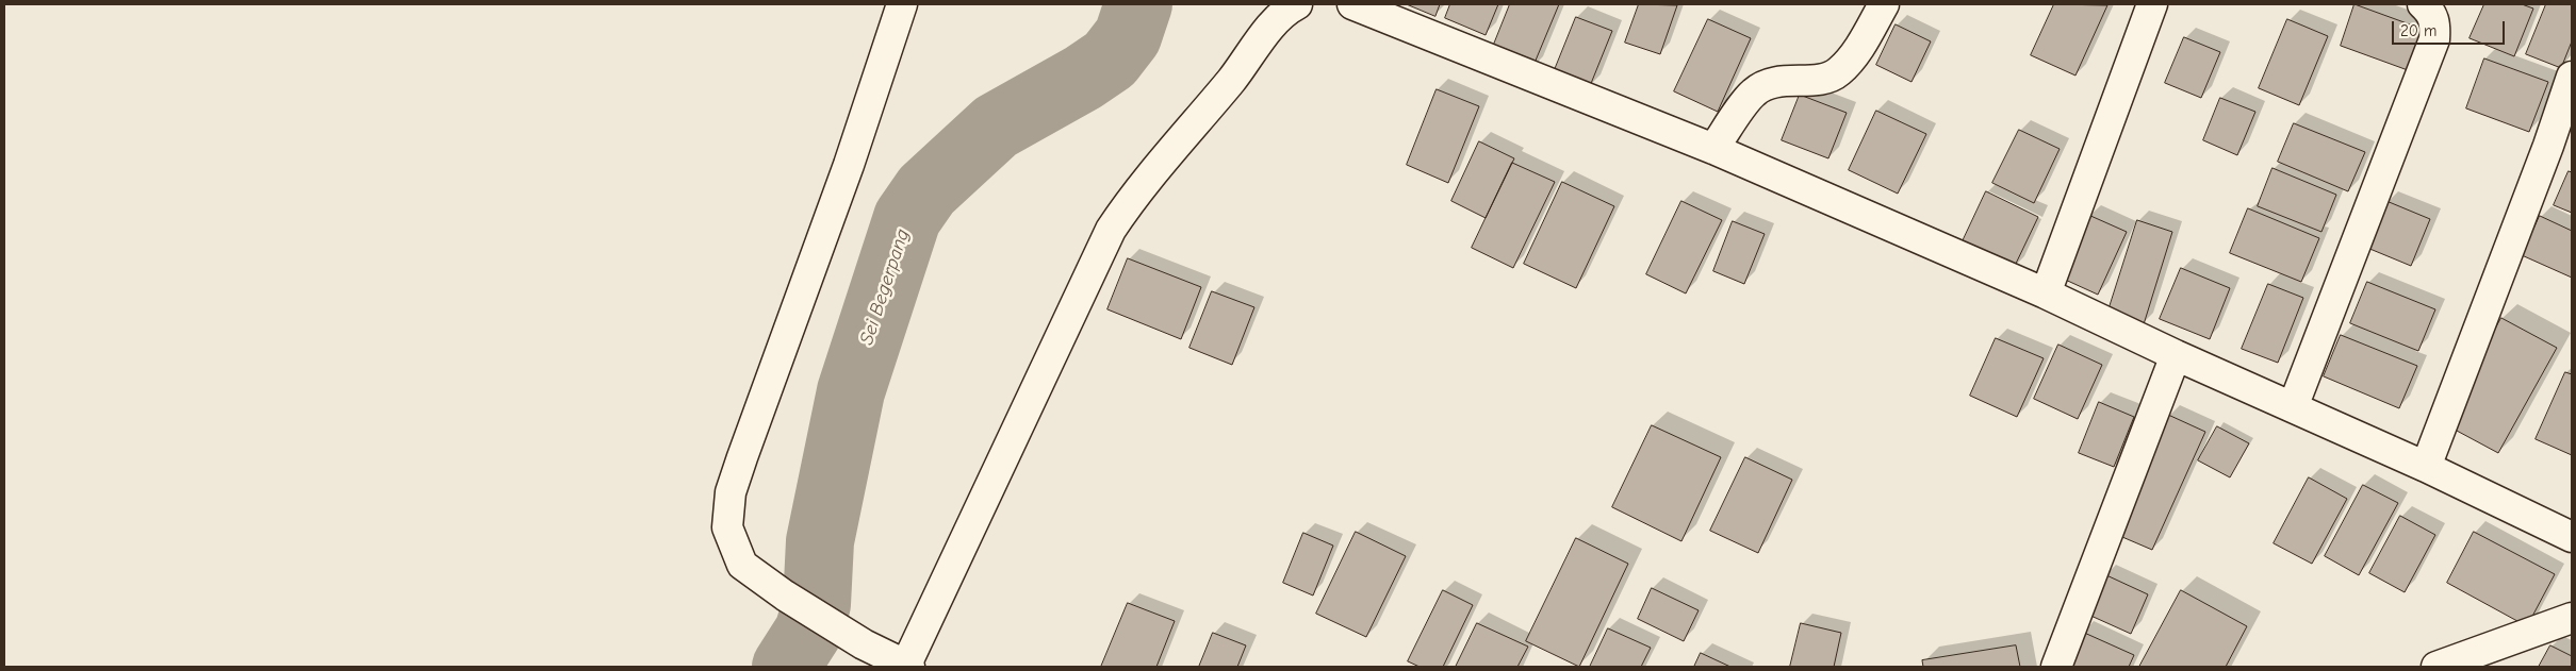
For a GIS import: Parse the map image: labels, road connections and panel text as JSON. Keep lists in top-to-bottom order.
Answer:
{
  "water": ["Sei Begerpang"],
  "scale_bar": "20 m"
}
